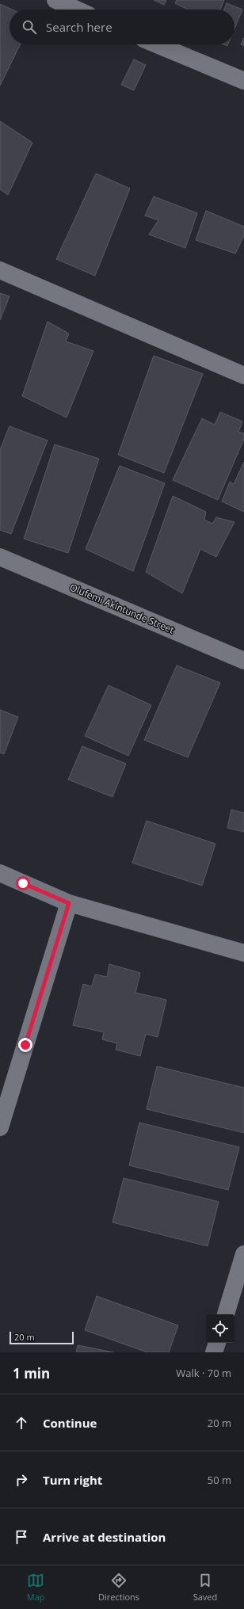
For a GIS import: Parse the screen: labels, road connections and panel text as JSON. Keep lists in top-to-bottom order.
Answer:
{
  "streets": {
    "street": ["Olufemi Akintunde Street"]
  },
  "scale_bar": "20 m",
  "page": {
    "search": "Search here",
    "scale": "20 m",
    "heading": ["1 min", "Walk · 70 m"],
    "list": [
      ["Continue", "20 m"],
      ["Turn right", "50 m"],
      "Arrive at destination"
    ],
    "nav": ["Map", "Directions", "Saved"]
  }
}
